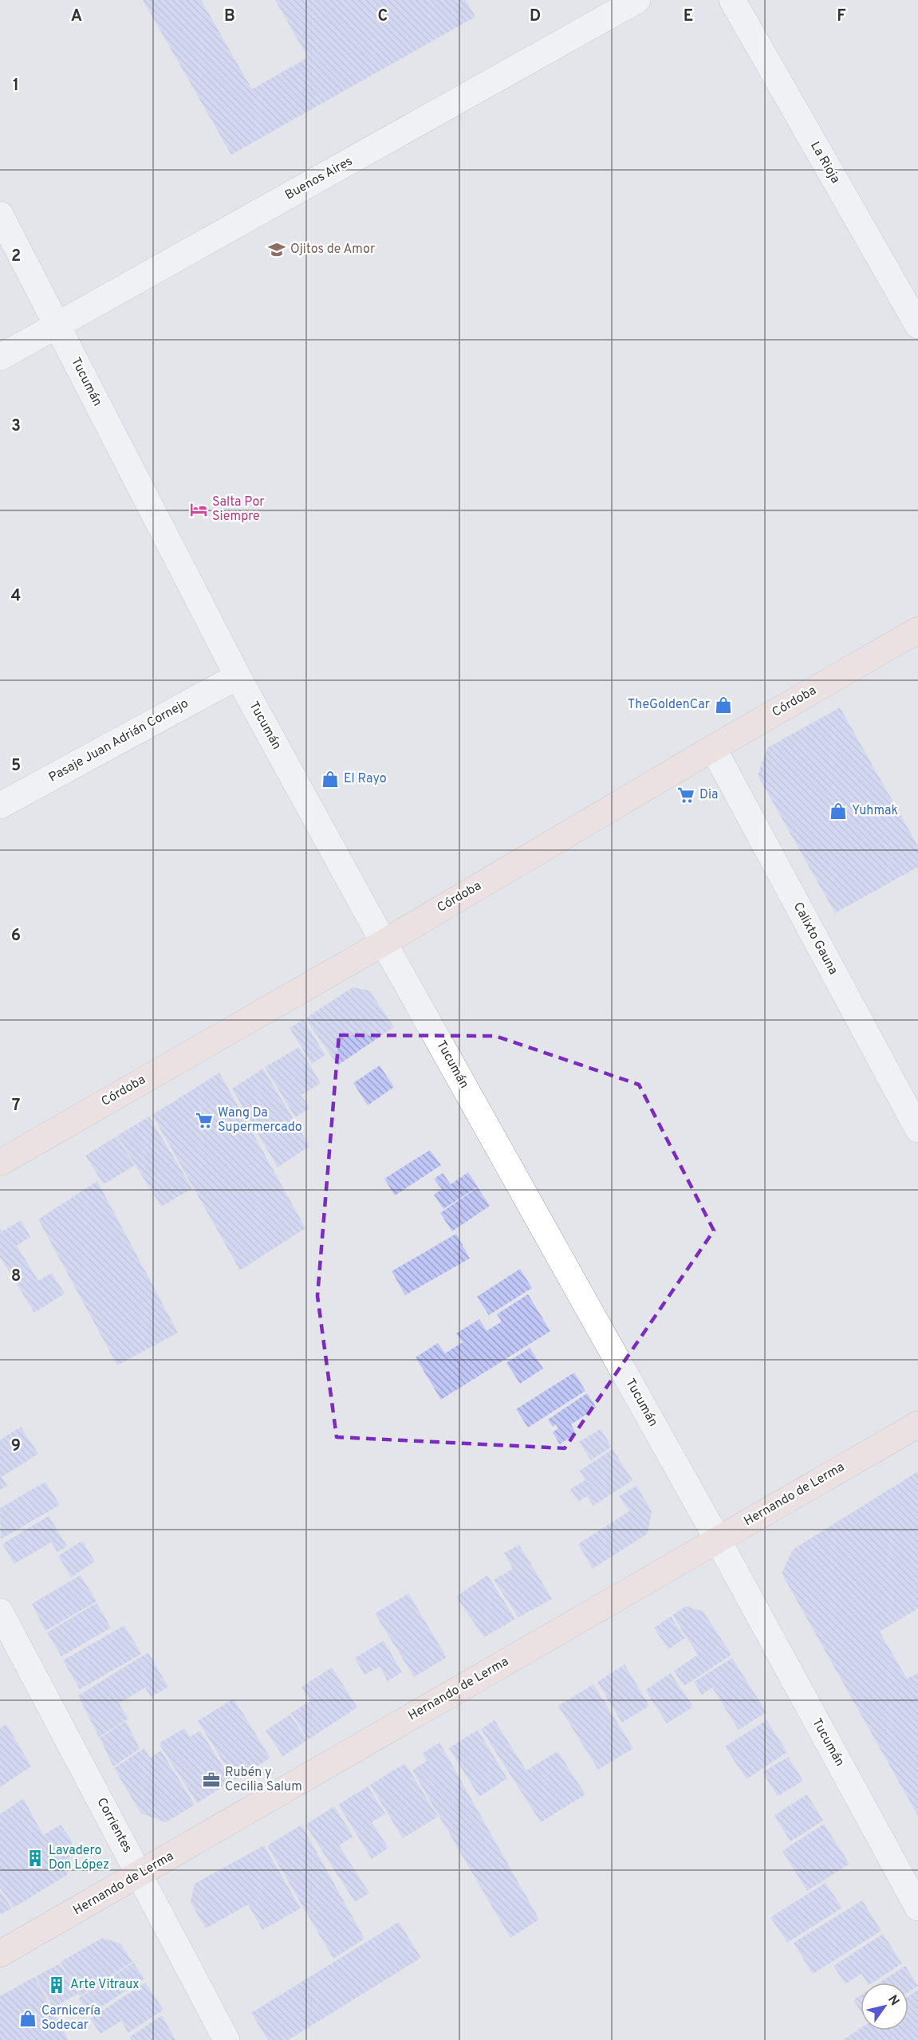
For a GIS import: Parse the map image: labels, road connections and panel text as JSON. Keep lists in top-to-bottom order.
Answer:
{
  "streets": {
    "main road": ["Córdoba", "Hernando de Lerma"],
    "street": [
      "La Rioja",
      "Buenos Aires",
      "Tucumán",
      "Pasaje Juan Adrián Cornejo",
      "Calixto Gauna",
      "Corrientes"
    ]
  },
  "crossings": [
    ["Buenos Aires", "Tucumán"],
    ["Tucumán", "Córdoba"],
    ["Tucumán", "Pasaje Juan Adrián Cornejo"],
    ["Tucumán", "Hernando de Lerma"],
    ["Córdoba", "Calixto Gauna"],
    ["Hernando de Lerma", "Corrientes"]
  ],
  "places": {
    "school or university": ["Ojitos de Amor"],
    "hotel": ["Salta Por Siempre"],
    "shop": [
      "TheGoldenCar",
      "El Rayo",
      "Yuhmak",
      "Carnicería Sodecar"
    ],
    "supermarket": ["Dia", "Wang Da Supermercado"],
    "office": ["Rubén y Cecilia Salum"],
    "building": ["Lavadero Don López", "Arte Vitraux"]
  },
  "north": "top right",
  "grid": {
    "columns": [
      "A",
      "B",
      "C",
      "D",
      "E",
      "F"
    ],
    "rows": [
      "1",
      "2",
      "3",
      "4",
      "5",
      "6",
      "7",
      "8",
      "9"
    ]
  }
}
